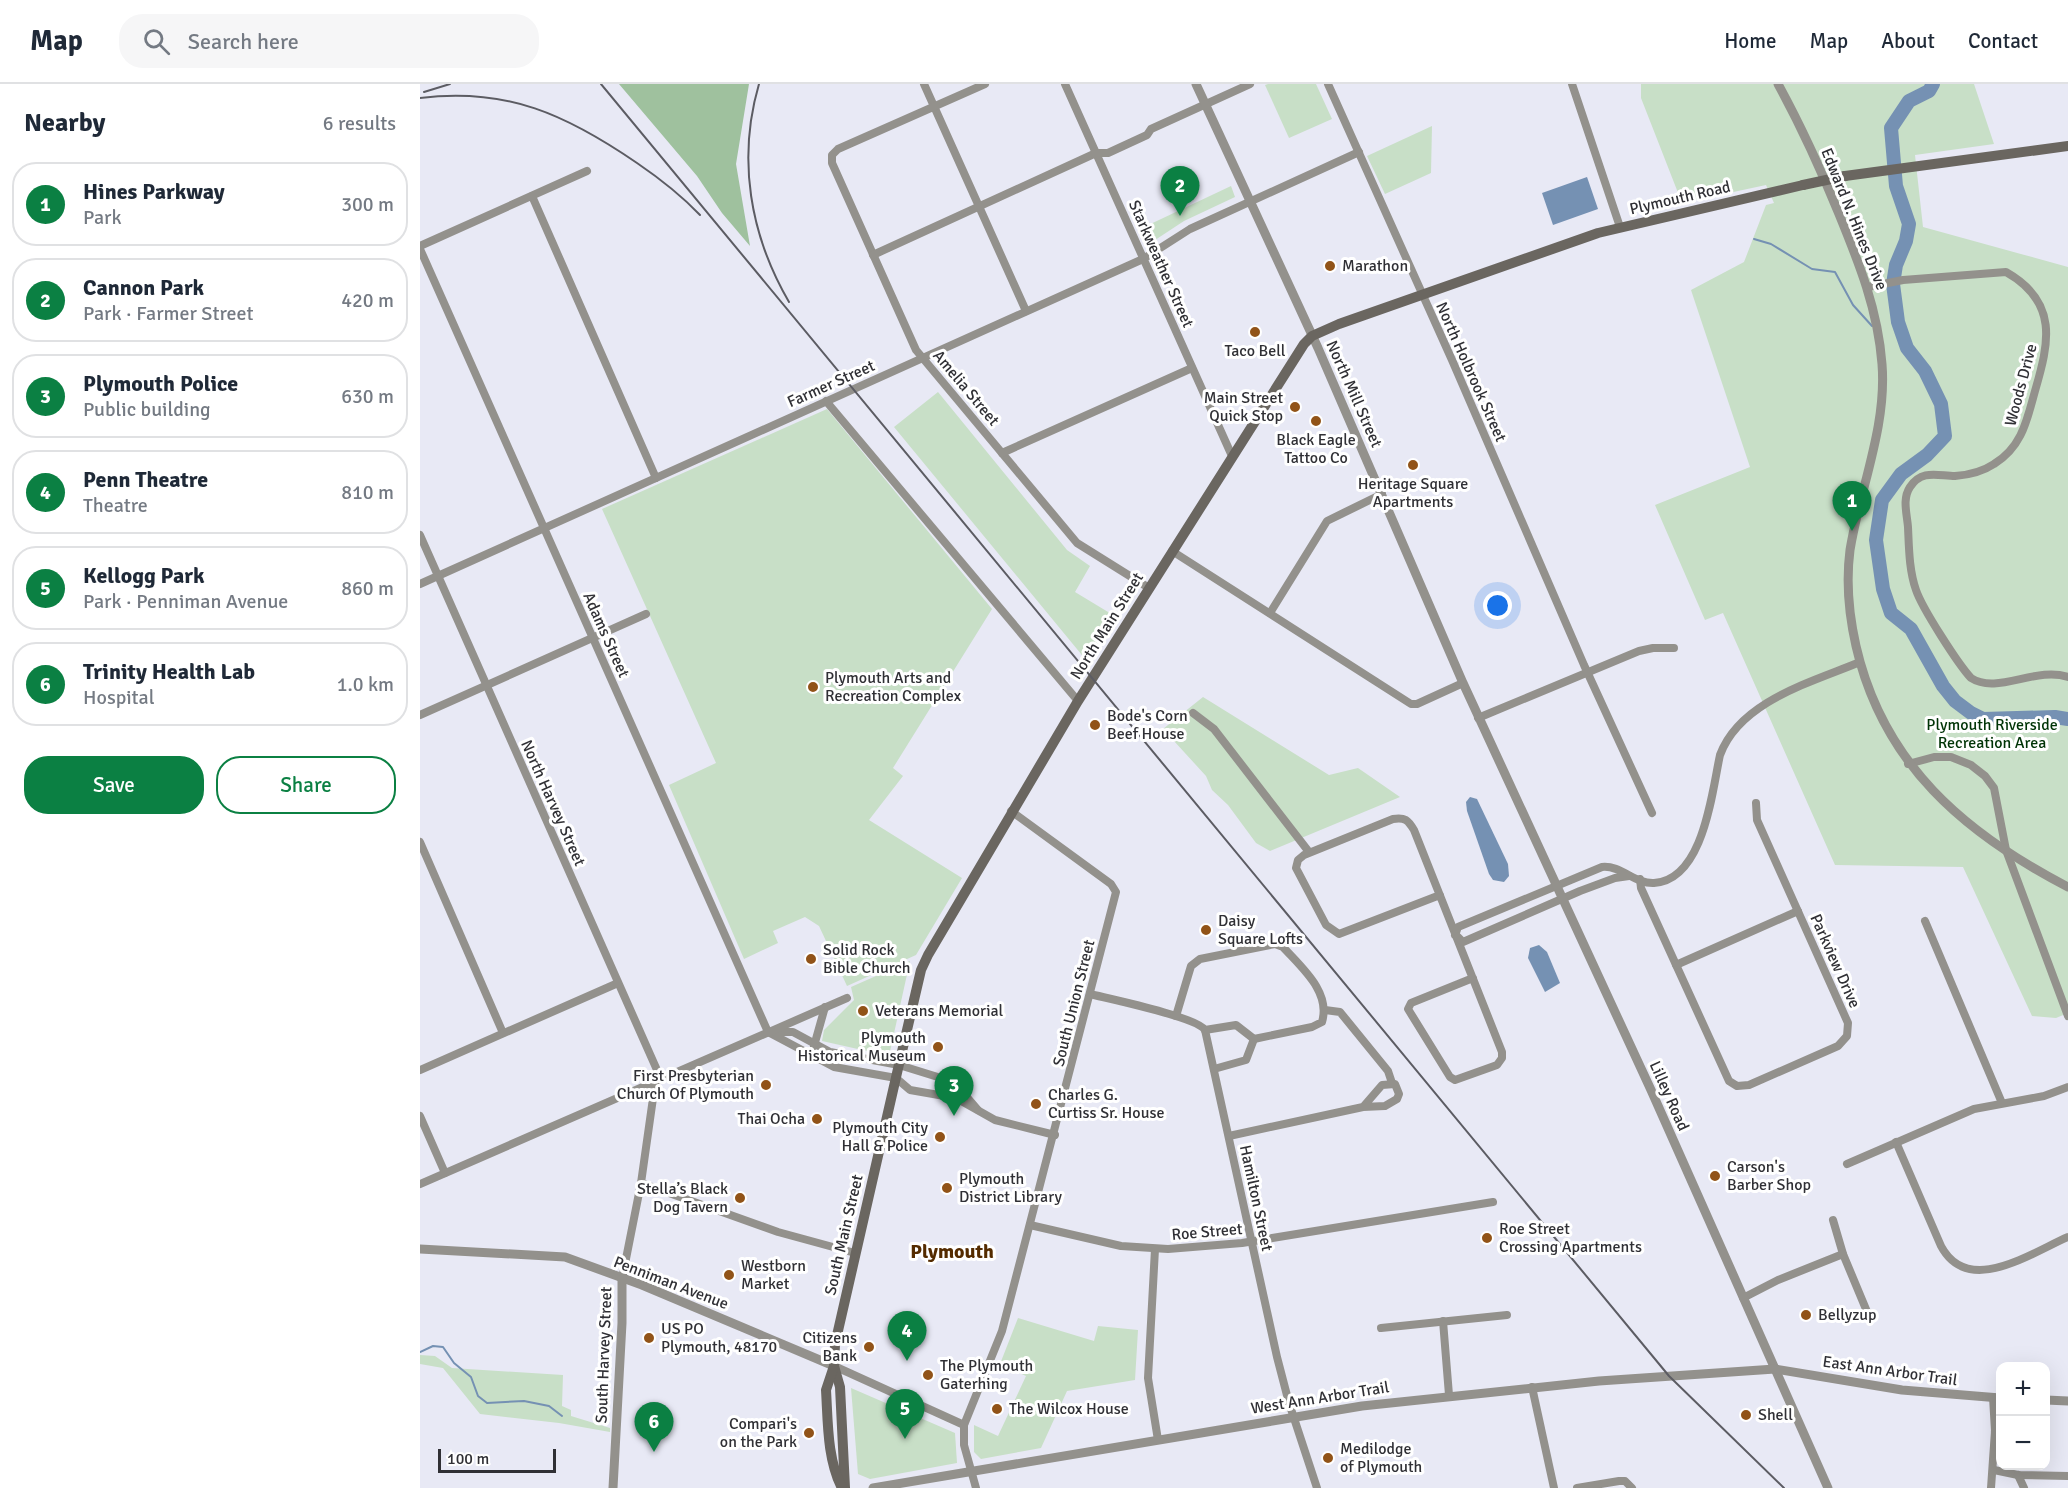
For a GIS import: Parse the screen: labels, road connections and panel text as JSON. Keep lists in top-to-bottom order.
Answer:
{
  "streets": {
    "main road": ["Plymouth Road", "North Main Street", "South Main Street"],
    "street": [
      "Edward N. Hines Drive",
      "Starkweather Street",
      "North Holbrook Street",
      "Farmer Street",
      "Woods Drive",
      "Amelia Street",
      "North Mill Street",
      "Adams Street",
      "North Harvey Street",
      "Parkview Drive",
      "South Union Street",
      "Lilley Road",
      "Hamilton Street",
      "Roe Street",
      "Penniman Avenue",
      "South Harvey Street",
      "East Ann Arbor Trail",
      "West Ann Arbor Trail"
    ]
  },
  "crossings": [
    ["Plymouth Road", "North Holbrook Street"],
    ["Plymouth Road", "North Mill Street"],
    ["Plymouth Road", "North Main Street"],
    ["Edward N. Hines Drive", "Woods Drive"],
    ["Starkweather Street", "Farmer Street"],
    ["Starkweather Street", "North Main Street"],
    ["North Holbrook Street", "Farmer Street"],
    ["Farmer Street", "Amelia Street"],
    ["Farmer Street", "North Mill Street"],
    ["Farmer Street", "Adams Street"],
    ["Farmer Street", "North Harvey Street"],
    ["Amelia Street", "North Main Street"],
    ["North Mill Street", "North Main Street"],
    ["North Mill Street", "Lilley Road"],
    ["North Main Street", "South Union Street"],
    ["North Main Street", "South Main Street"],
    ["North Harvey Street", "South Harvey Street"],
    ["South Union Street", "Roe Street"],
    ["South Union Street", "Penniman Avenue"],
    ["South Union Street", "West Ann Arbor Trail"],
    ["Lilley Road", "East Ann Arbor Trail"],
    ["Lilley Road", "West Ann Arbor Trail"],
    ["Hamilton Street", "Roe Street"],
    ["Hamilton Street", "West Ann Arbor Trail"],
    ["South Main Street", "Penniman Avenue"],
    ["Penniman Avenue", "South Harvey Street"],
    ["East Ann Arbor Trail", "West Ann Arbor Trail"]
  ],
  "districts": ["Plymouth"],
  "parks": ["Plymouth Riverside Recreation Area"],
  "places": [
    "Marathon",
    "Taco Bell",
    "Main Street Quick Stop",
    "Black Eagle Tattoo Co",
    "Heritage Square Apartments",
    "Plymouth Arts and Recreation Complex",
    "Bode's Corn Beef House",
    "Daisy Square Lofts",
    "Solid Rock Bible Church",
    "Veterans Memorial",
    "Plymouth Historical Museum",
    "First Presbyterian Church Of Plymouth",
    "Charles G. Curtiss Sr. House",
    "Thai Ocha",
    "Plymouth City Hall & Police",
    "Carson's Barber Shop",
    "Plymouth District Library",
    "Stella’s Black Dog Tavern",
    "Roe Street Crossing Apartments",
    "Westborn Market",
    "Bellyzup",
    "US PO Plymouth, 48170",
    "Citizens Bank",
    "The Plymouth Gaterhing",
    "The Wilcox House",
    "Shell",
    "Compari's on the Park",
    "Medilodge of Plymouth"
  ],
  "scale_bar": "100 m",
  "page": {
    "header": "Map",
    "search": "Search here",
    "nav": [
      "Home",
      "Map",
      "About",
      "Contact"
    ],
    "heading": ["Nearby", "6 results"],
    "list": [
      {
        "mark": "1",
        "name": "Hines Parkway",
        "note": "Park",
        "value": "300 m"
      },
      {
        "mark": "2",
        "name": "Cannon Park",
        "note": "Park · Farmer Street",
        "value": "420 m"
      },
      {
        "mark": "3",
        "name": "Plymouth Police",
        "note": "Public building",
        "value": "630 m"
      },
      {
        "mark": "4",
        "name": "Penn Theatre",
        "note": "Theatre",
        "value": "810 m"
      },
      {
        "mark": "5",
        "name": "Kellogg Park",
        "note": "Park · Penniman Avenue",
        "value": "860 m"
      },
      {
        "mark": "6",
        "name": "Trinity Health Lab",
        "note": "Hospital",
        "value": "1.0 km"
      }
    ],
    "pins": [
      "2",
      "1",
      "3",
      "4",
      "5",
      "6"
    ],
    "buttons": ["Save", "Share"],
    "map_buttons": ["+", "−"],
    "scale": "100 m"
  }
}
